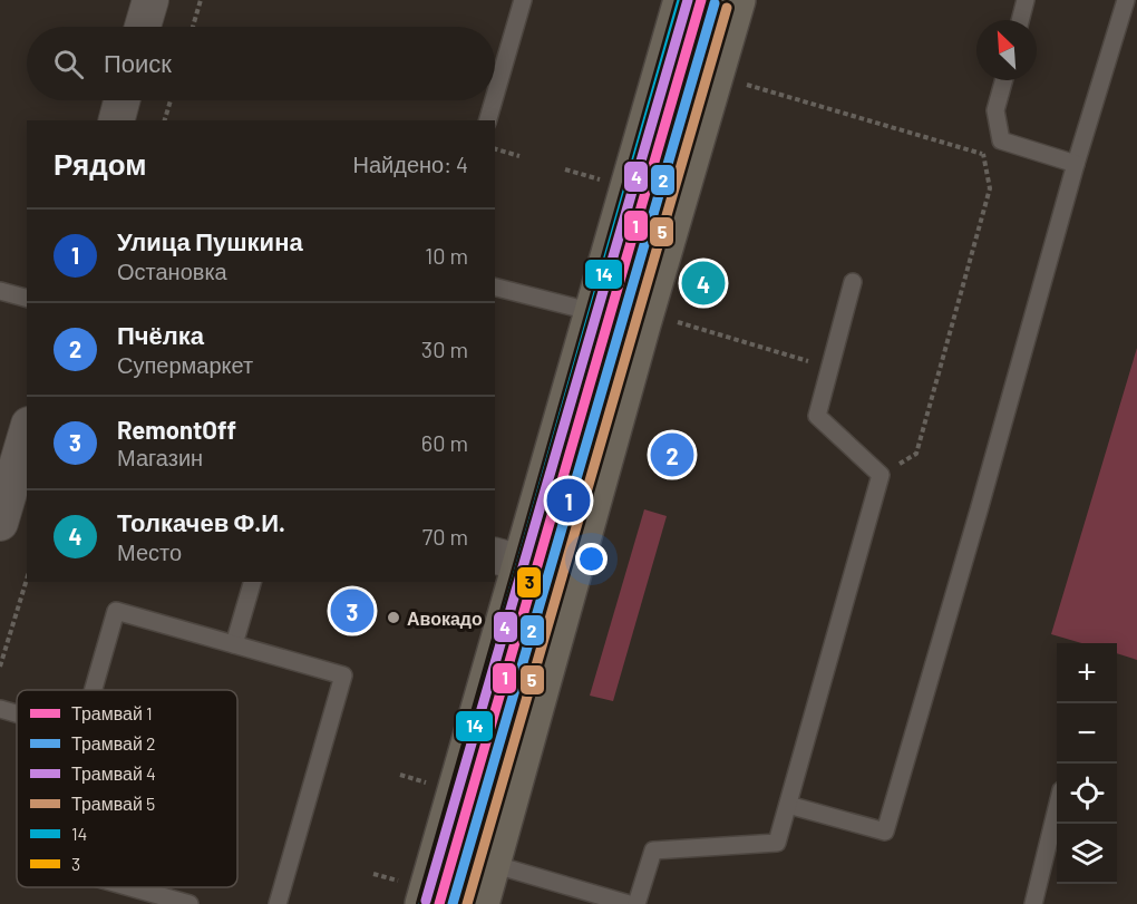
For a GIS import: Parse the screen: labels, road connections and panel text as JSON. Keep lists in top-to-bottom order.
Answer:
{
  "places": ["Авокадо"],
  "lines": [
    "tram line 1",
    "tram line 4",
    "transit line 14",
    "tram line 2",
    "transit line 3",
    "tram line 5"
  ],
  "legend": [
    "Трамвай 1",
    "Трамвай 2",
    "Трамвай 4",
    "Трамвай 5",
    "14",
    "3"
  ],
  "north": "top left",
  "page": {
    "search": "Поиск",
    "heading": ["Рядом", "Найдено: 4"],
    "list": [
      {
        "mark": "1",
        "name": "Улица Пушкина",
        "note": "Остановка",
        "value": "10 m"
      },
      {
        "mark": "2",
        "name": "Пчёлка",
        "note": "Супермаркет",
        "value": "30 m"
      },
      {
        "mark": "3",
        "name": "RemontOff",
        "note": "Магазин",
        "value": "60 m"
      },
      {
        "mark": "4",
        "name": "Толкачев Ф.И.",
        "note": "Место",
        "value": "70 m"
      }
    ],
    "pins": [
      "4",
      "2",
      "1",
      "3"
    ],
    "map_buttons": ["+", "−"]
  }
}
